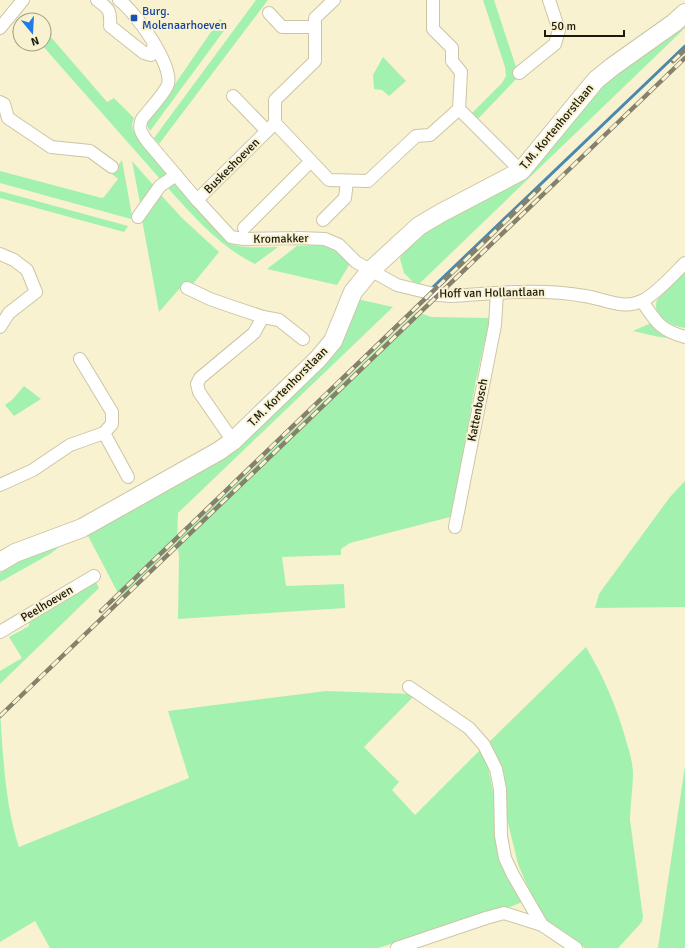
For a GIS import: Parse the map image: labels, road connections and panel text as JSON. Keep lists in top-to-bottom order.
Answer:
{
  "streets": {
    "street": [
      "T.M. Kortenhorstlaan",
      "Buskeshoeven",
      "Kromakker",
      "Hoff van Hollantlaan",
      "Kattenbosch",
      "Peelhoeven"
    ]
  },
  "crossings": [
    ["T.M. Kortenhorstlaan", "Kromakker"],
    ["T.M. Kortenhorstlaan", "Hoff van Hollantlaan"],
    ["Buskeshoeven", "Kromakker"],
    ["Kromakker", "Hoff van Hollantlaan"],
    ["Hoff van Hollantlaan", "Kattenbosch"]
  ],
  "places": {
    "transit": ["Burg. Molenaarhoeven"]
  },
  "scale_bar": "50 m",
  "north": "bottom"
}
